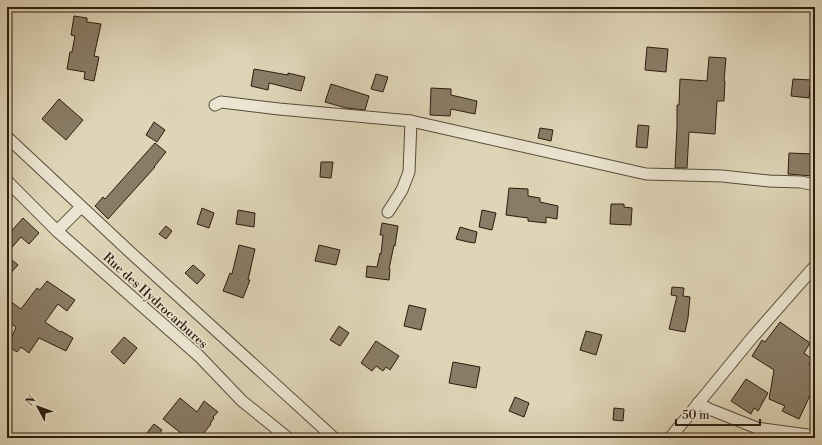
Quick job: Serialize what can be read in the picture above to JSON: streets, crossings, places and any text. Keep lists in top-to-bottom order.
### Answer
{
  "streets": {
    "street": ["Rue des Hydrocarbures"]
  },
  "scale_bar": "50 m",
  "north": "top left"
}
